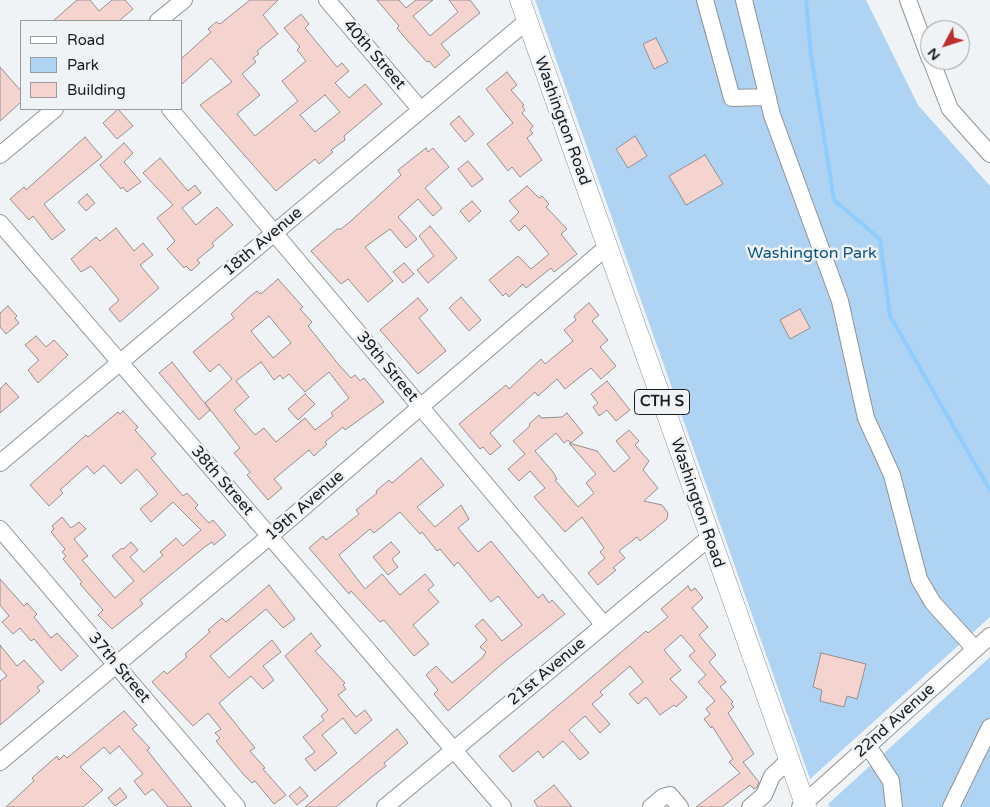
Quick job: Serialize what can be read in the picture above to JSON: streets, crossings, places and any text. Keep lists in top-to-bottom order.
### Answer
{
  "streets": {
    "main road": ["Washington Road", "CTH S"],
    "street": [
      "40th Street",
      "18th Avenue",
      "39th Street",
      "38th Street",
      "19th Avenue",
      "37th Street",
      "21st Avenue",
      "22nd Avenue"
    ]
  },
  "crossings": [
    ["40th Street", "18th Avenue"],
    ["Washington Road", "18th Avenue"],
    ["Washington Road", "19th Avenue"],
    ["Washington Road", "21st Avenue"],
    ["Washington Road", "22nd Avenue"],
    ["18th Avenue", "39th Street"],
    ["18th Avenue", "38th Street"],
    ["39th Street", "19th Avenue"],
    ["39th Street", "21st Avenue"],
    ["38th Street", "19th Avenue"],
    ["38th Street", "21st Avenue"],
    ["19th Avenue", "37th Street"]
  ],
  "parks": ["Washington Park"],
  "legend": ["Road", "Park", "Building"],
  "north": "bottom left"
}
